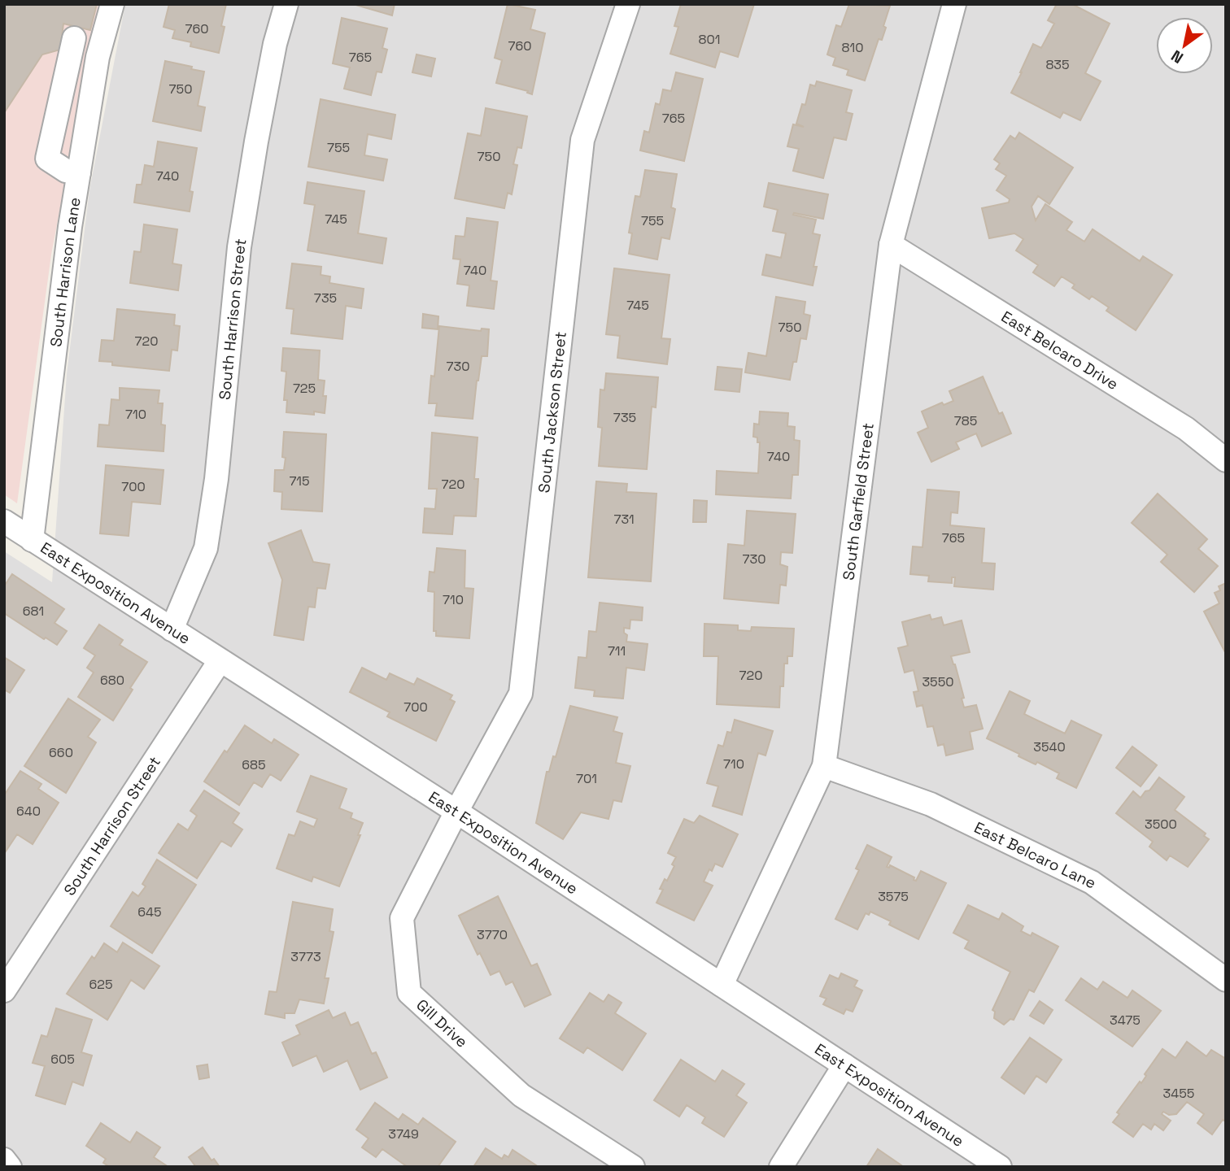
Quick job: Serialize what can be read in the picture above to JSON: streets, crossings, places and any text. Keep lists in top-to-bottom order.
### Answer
{
  "streets": {
    "street": [
      "South Harrison Lane",
      "South Harrison Street",
      "East Belcaro Drive",
      "South Jackson Street",
      "South Garfield Street",
      "East Exposition Avenue",
      "East Belcaro Lane",
      "Gill Drive"
    ]
  },
  "crossings": [
    ["South Harrison Lane", "East Exposition Avenue"],
    ["South Harrison Street", "East Exposition Avenue"],
    ["East Belcaro Drive", "South Garfield Street"],
    ["South Jackson Street", "East Exposition Avenue"],
    ["South Jackson Street", "Gill Drive"],
    ["South Garfield Street", "East Exposition Avenue"],
    ["South Garfield Street", "East Belcaro Lane"],
    ["East Exposition Avenue", "Gill Drive"]
  ],
  "house_numbers": [
    "760",
    "801",
    "760",
    "810",
    "765",
    "835",
    "750",
    "765",
    "755",
    "750",
    "740",
    "745",
    "755",
    "740",
    "735",
    "745",
    "750",
    "720",
    "730",
    "725",
    "710",
    "735",
    "785",
    "740",
    "715",
    "720",
    "700",
    "731",
    "765",
    "730",
    "710",
    "681",
    "711",
    "720",
    "680",
    "3550",
    "700",
    "3540",
    "660",
    "710",
    "685",
    "701",
    "640",
    "3500",
    "3575",
    "645",
    "3770",
    "3773",
    "625",
    "3475",
    "605",
    "3455",
    "3749"
  ],
  "north": "bottom left"
}
